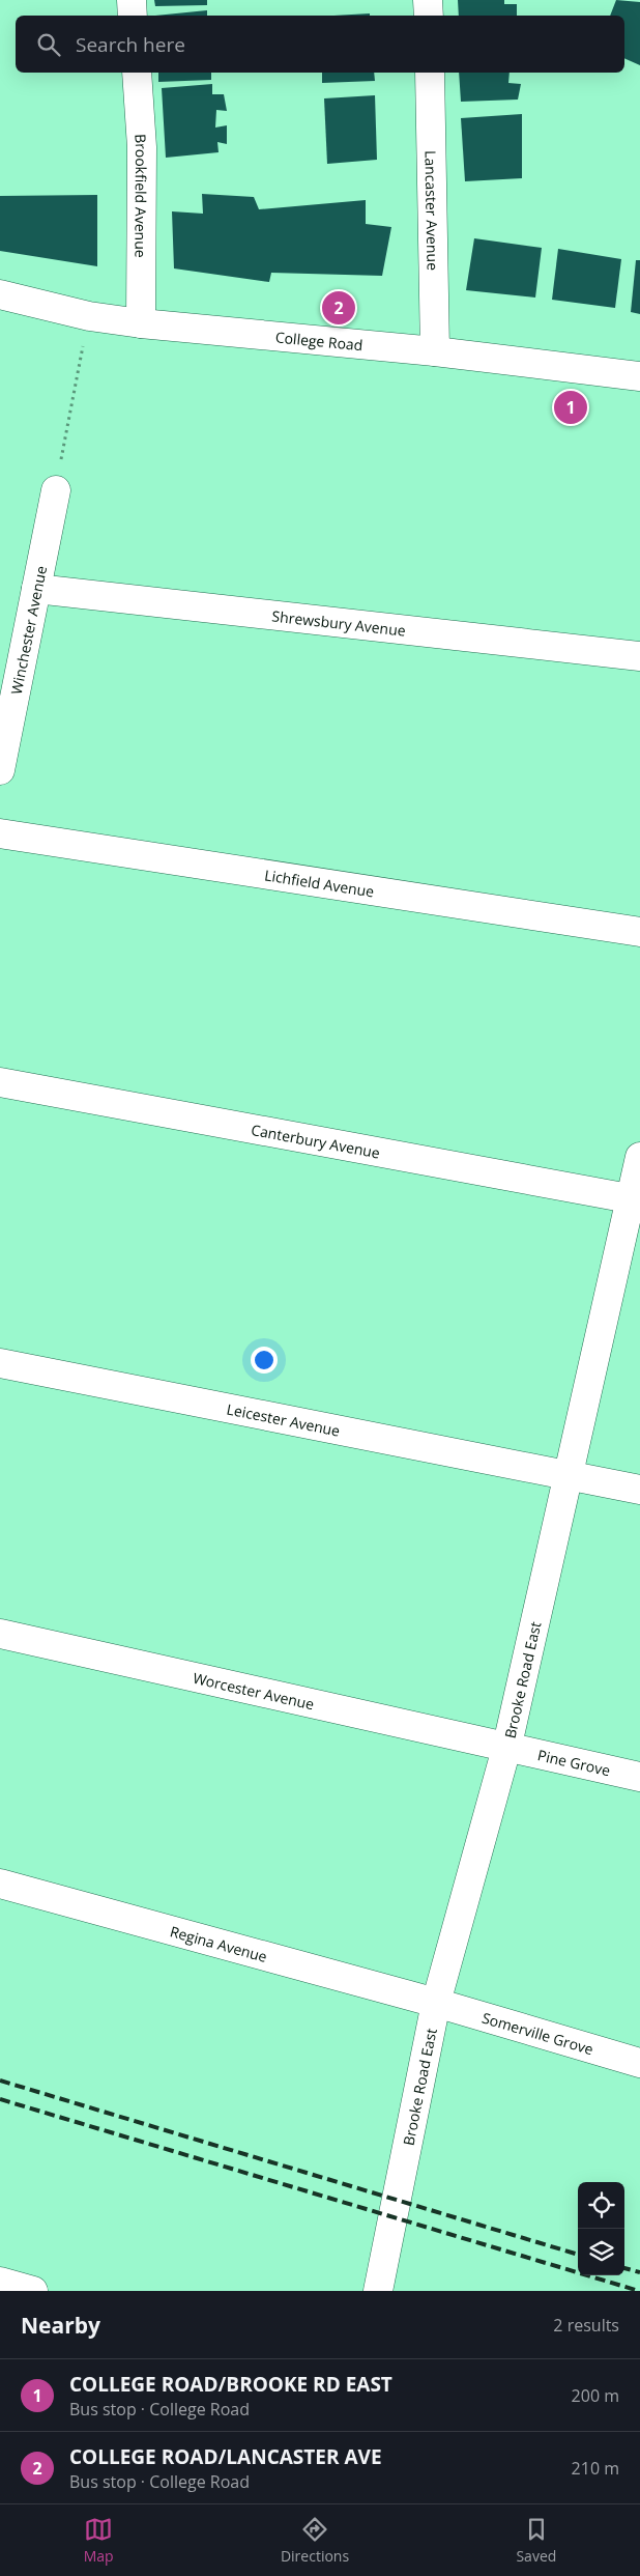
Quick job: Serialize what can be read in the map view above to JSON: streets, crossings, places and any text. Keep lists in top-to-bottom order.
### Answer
{
  "streets": {
    "street": [
      "Brookfield Avenue",
      "Lancaster Avenue",
      "College Road",
      "Shrewsbury Avenue",
      "Winchester Avenue",
      "Lichfield Avenue",
      "Canterbury Avenue",
      "Leicester Avenue",
      "Brooke Road East",
      "Worcester Avenue",
      "Pine Grove",
      "Regina Avenue",
      "Somerville Grove"
    ]
  },
  "crossings": [
    ["Brookfield Avenue", "College Road"],
    ["Lancaster Avenue", "College Road"],
    ["Shrewsbury Avenue", "Winchester Avenue"],
    ["Canterbury Avenue", "Brooke Road East"],
    ["Leicester Avenue", "Brooke Road East"],
    ["Brooke Road East", "Worcester Avenue"],
    ["Brooke Road East", "Pine Grove"],
    ["Brooke Road East", "Regina Avenue"],
    ["Brooke Road East", "Somerville Grove"],
    ["Worcester Avenue", "Pine Grove"],
    ["Regina Avenue", "Somerville Grove"]
  ],
  "page": {
    "search": "Search here",
    "pins": ["2", "1"],
    "heading": ["Nearby", "2 results"],
    "list": [
      {
        "mark": "1",
        "name": "COLLEGE ROAD/BROOKE RD EAST",
        "note": "Bus stop · College Road",
        "value": "200 m"
      },
      {
        "mark": "2",
        "name": "COLLEGE ROAD/LANCASTER AVE",
        "note": "Bus stop · College Road",
        "value": "210 m"
      }
    ],
    "nav": ["Map", "Directions", "Saved"]
  }
}
